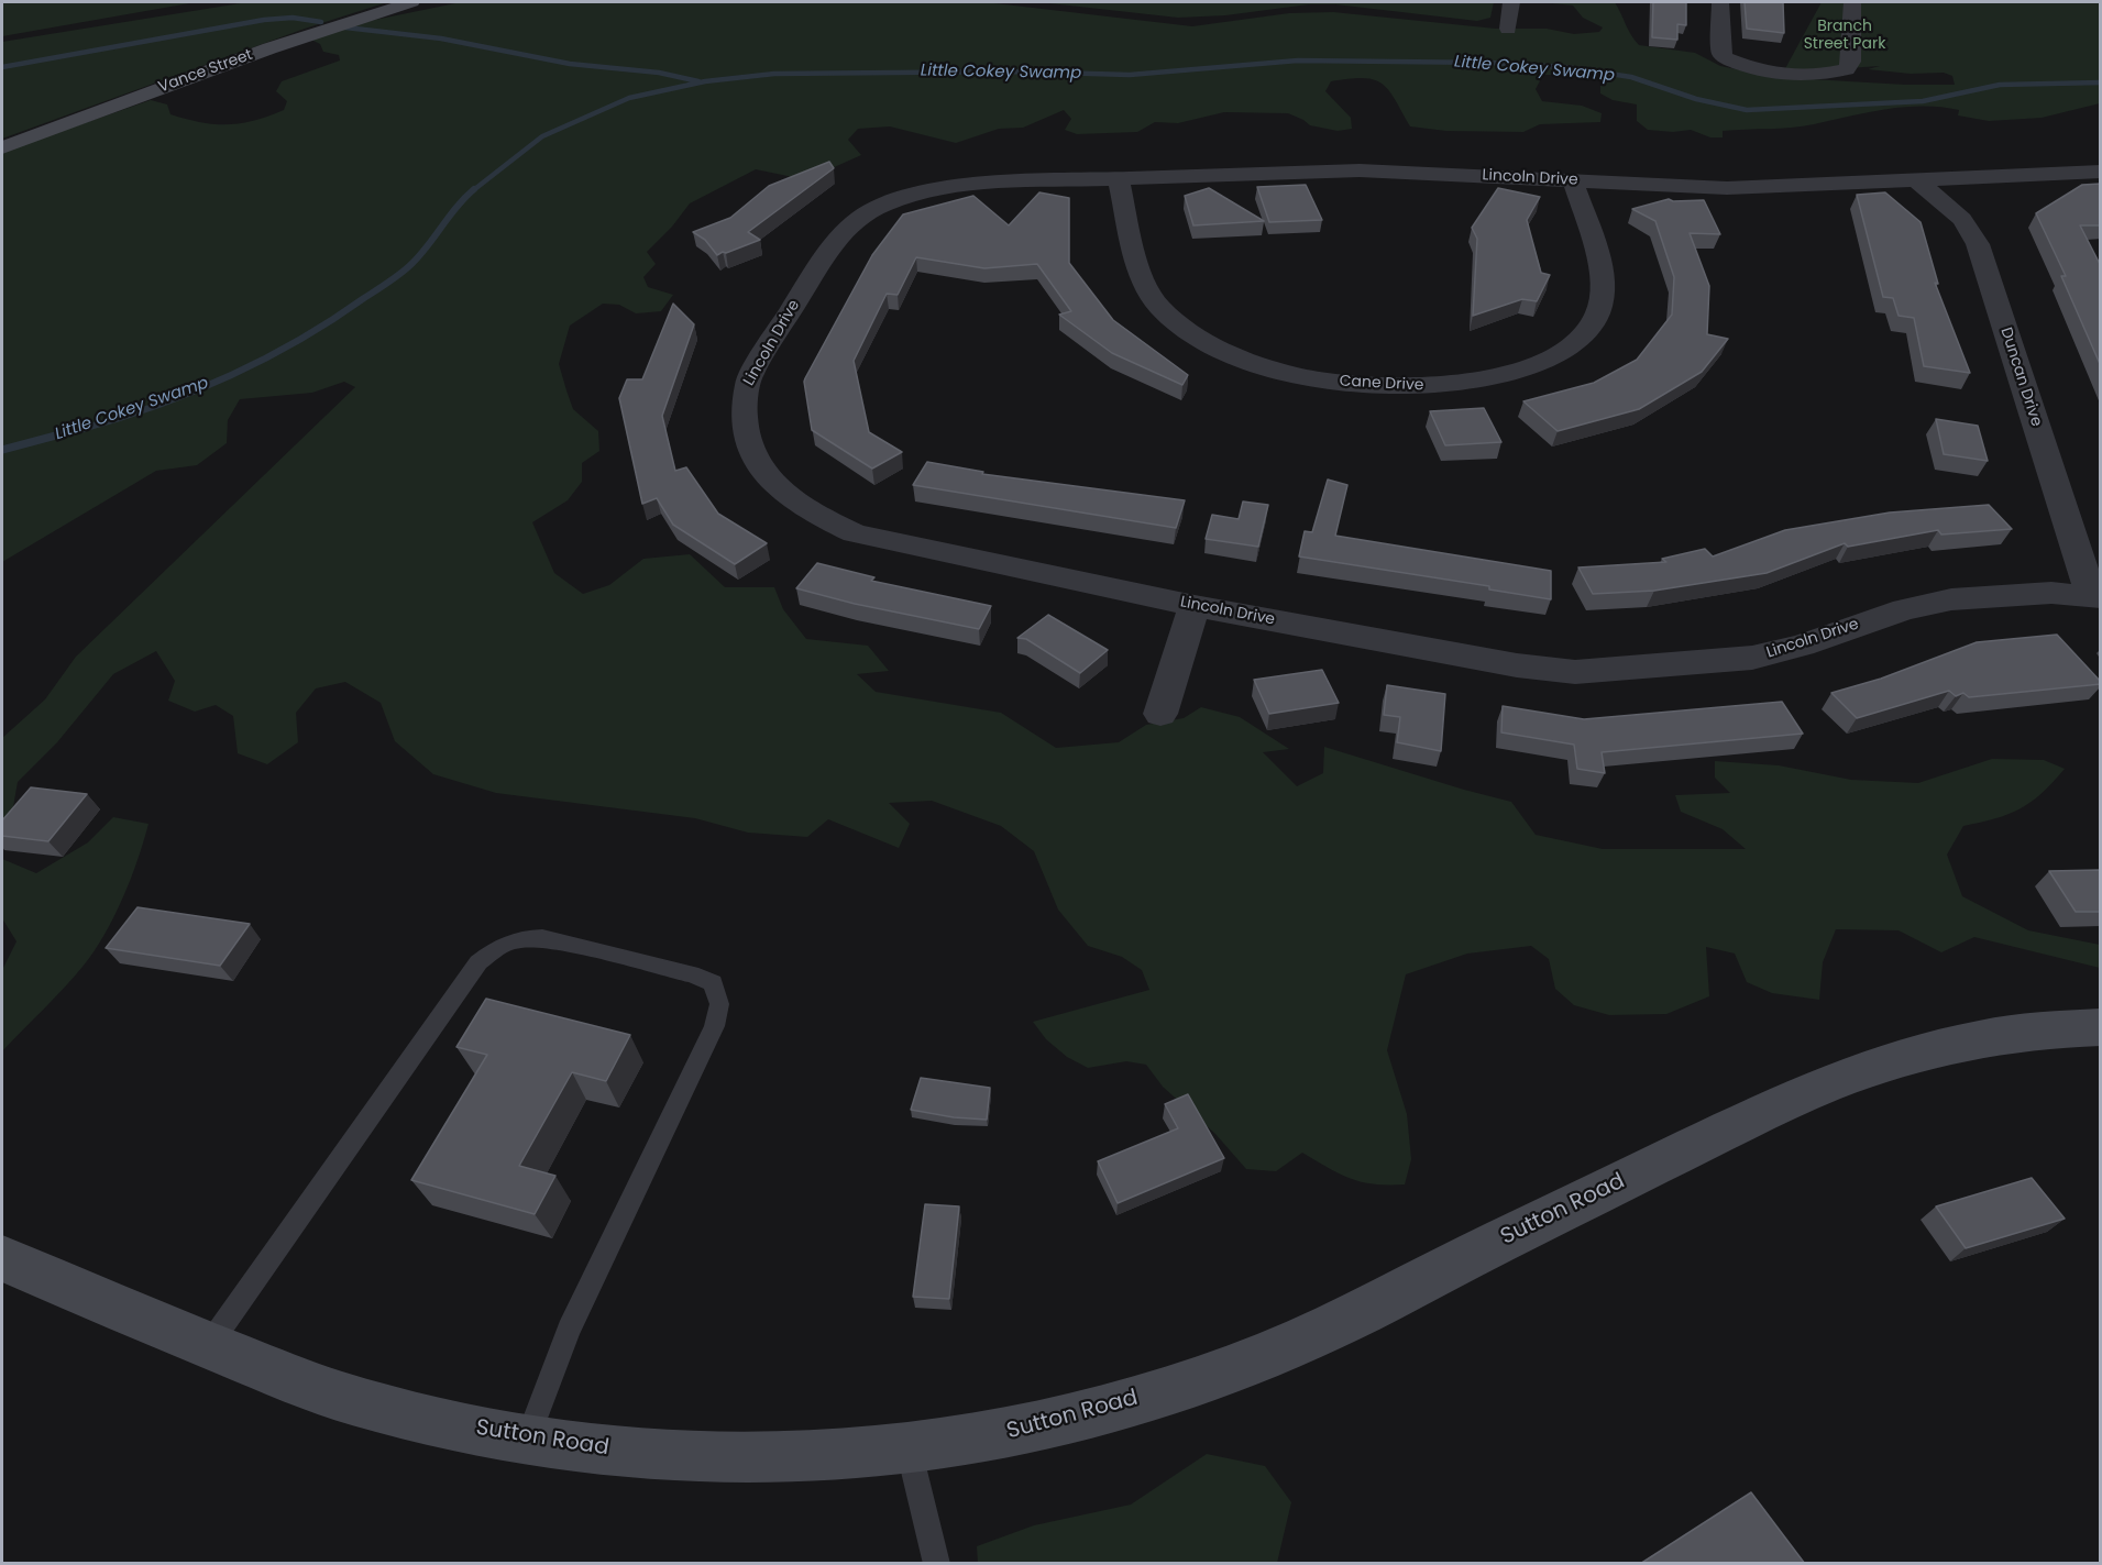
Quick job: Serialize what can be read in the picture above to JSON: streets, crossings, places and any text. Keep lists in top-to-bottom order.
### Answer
{
  "streets": {
    "street": [
      "Vance Street",
      "Lincoln Drive",
      "Duncan Drive",
      "Cane Drive",
      "Sutton Road"
    ]
  },
  "crossings": [
    ["Lincoln Drive", "Duncan Drive"],
    ["Lincoln Drive", "Cane Drive"]
  ],
  "water": ["Little Cokey Swamp"],
  "parks": ["Branch Street Park"]
}
